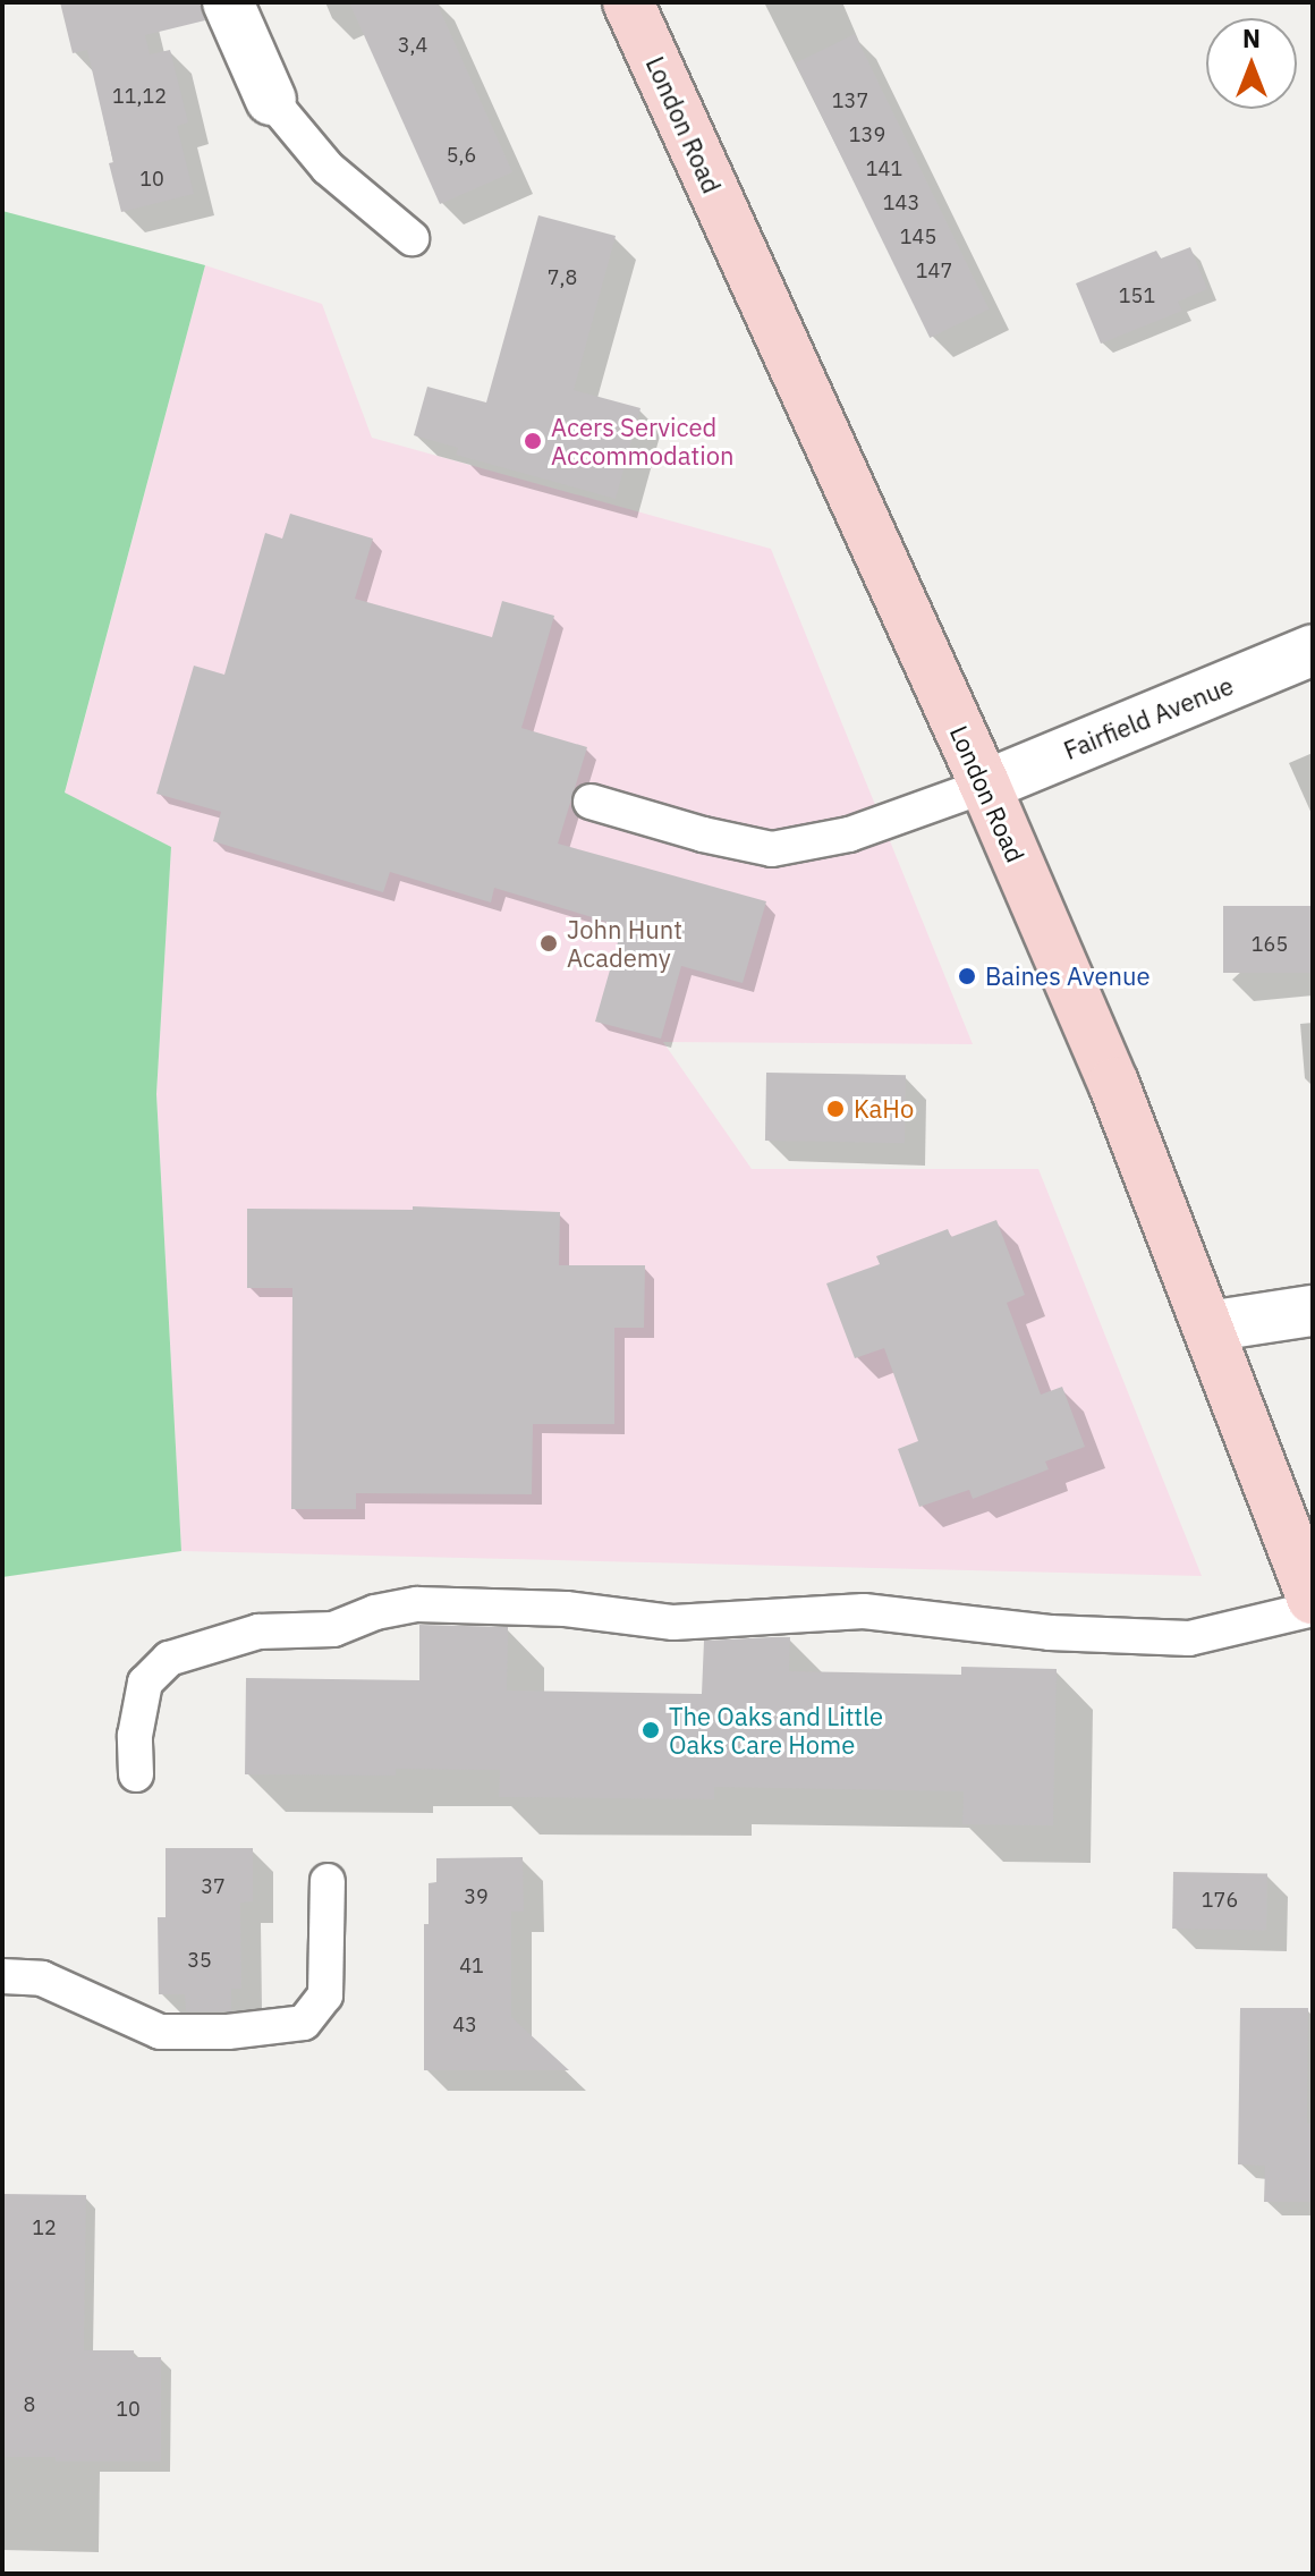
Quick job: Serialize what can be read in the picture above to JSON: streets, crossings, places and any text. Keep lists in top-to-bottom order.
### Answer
{
  "streets": {
    "main road": ["London Road"],
    "street": ["Fairfield Avenue"]
  },
  "crossings": [
    ["London Road", "Fairfield Avenue"]
  ],
  "places": [
    "Acers Serviced Accommodation",
    "John Hunt Academy",
    "Baines Avenue",
    "KaHo",
    "The Oaks and Little Oaks Care Home"
  ],
  "house_numbers": [
    "3,4",
    "11,12",
    "137",
    "139",
    "5,6",
    "141",
    "10",
    "143",
    "145",
    "147",
    "7,8",
    "151",
    "165",
    "37",
    "39",
    "176",
    "35",
    "41",
    "43",
    "12",
    "8",
    "10"
  ],
  "north": "top"
}
